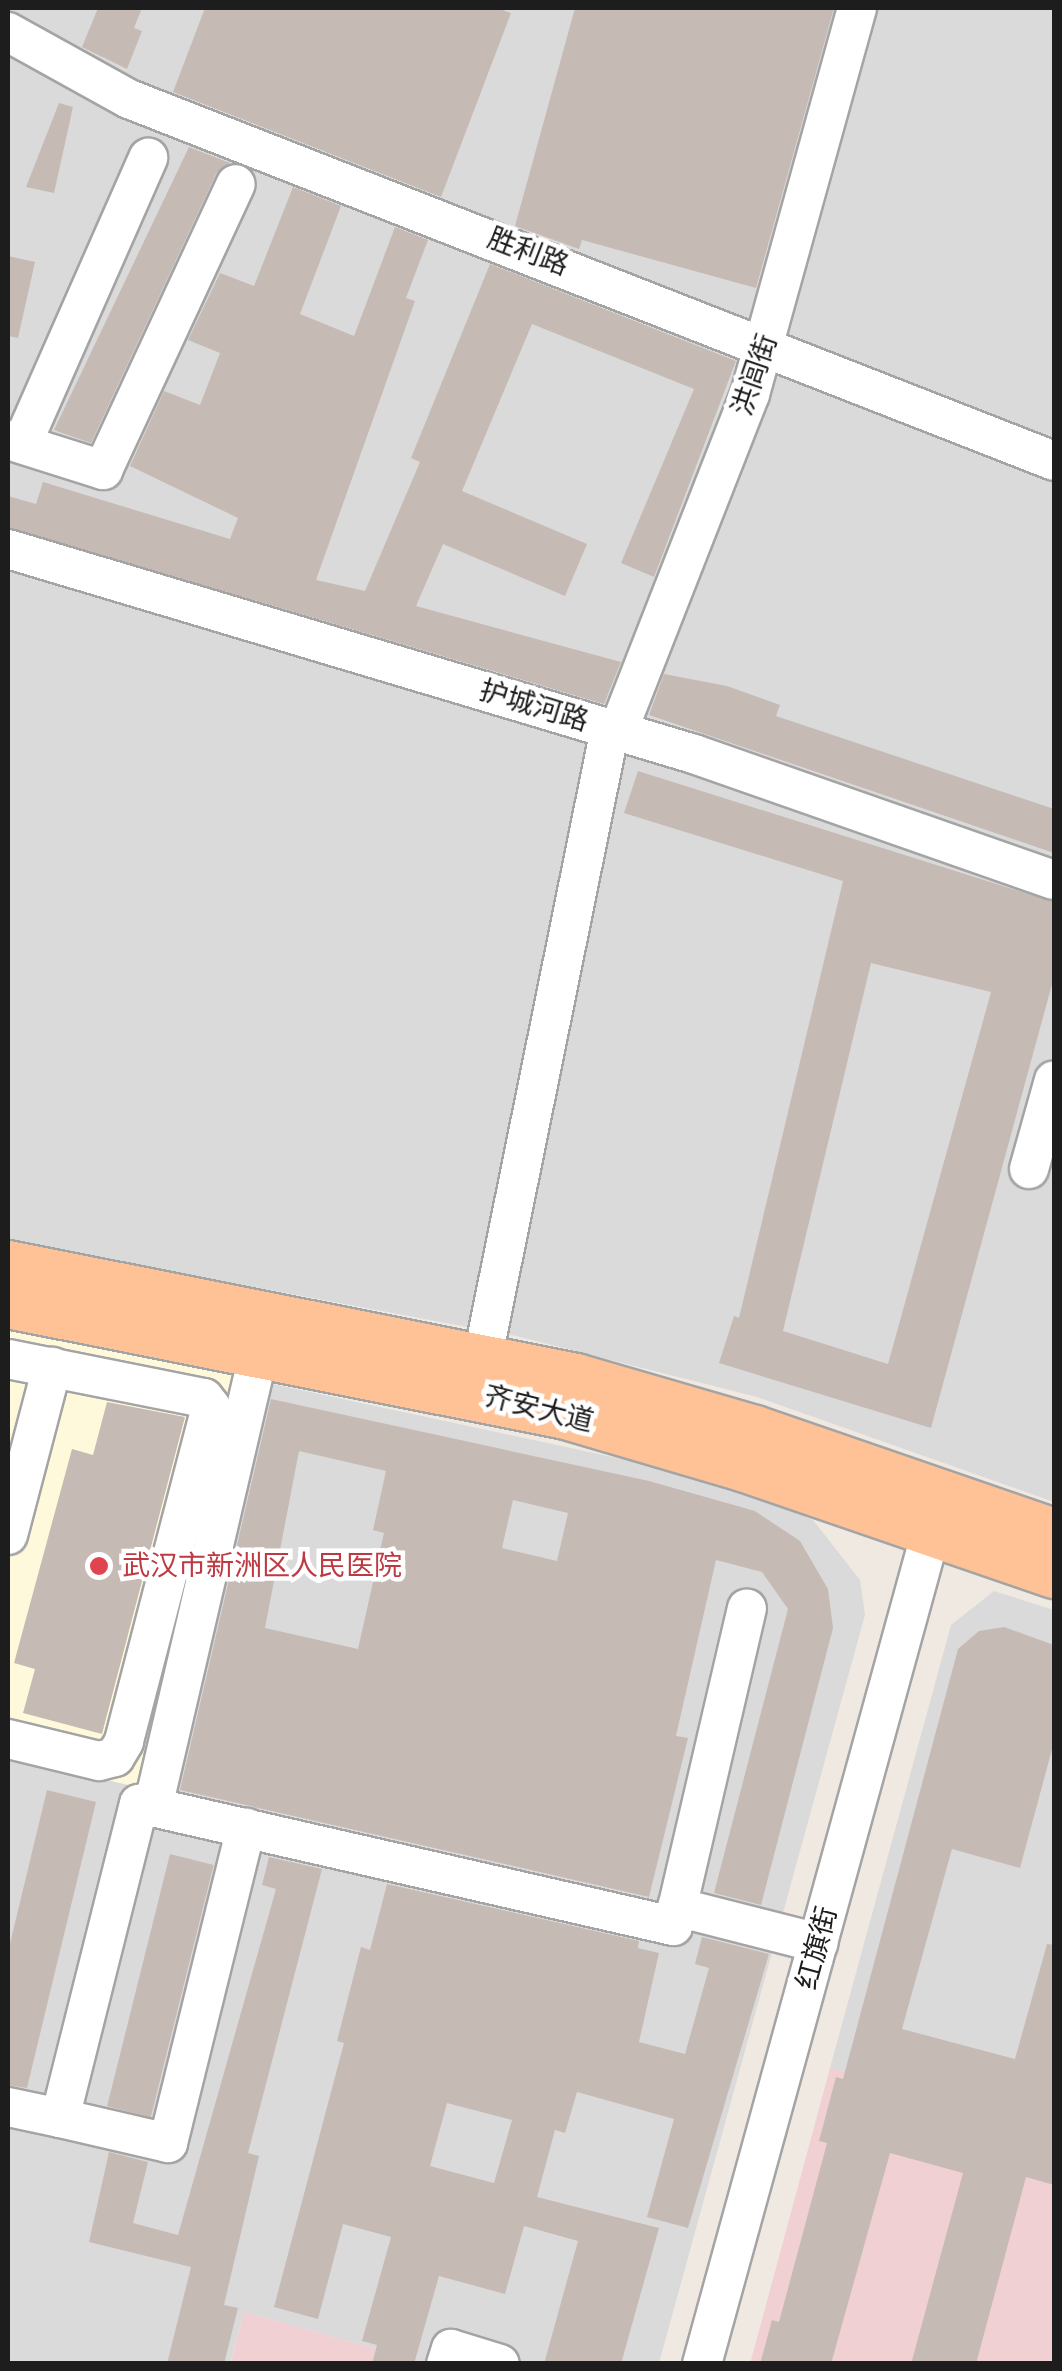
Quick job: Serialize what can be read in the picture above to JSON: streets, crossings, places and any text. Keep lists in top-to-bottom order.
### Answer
{
  "streets": {
    "main road": ["齐安大道"],
    "street": [
      "胜利路",
      "洪闾街",
      "护城河路",
      "红旗街"
    ]
  },
  "crossings": [
    ["胜利路", "洪闾街"],
    ["洪闾街", "护城河路"],
    ["洪闾街", "齐安大道"],
    ["齐安大道", "红旗街"]
  ],
  "places": ["武汉市新洲区人民医院"]
}
